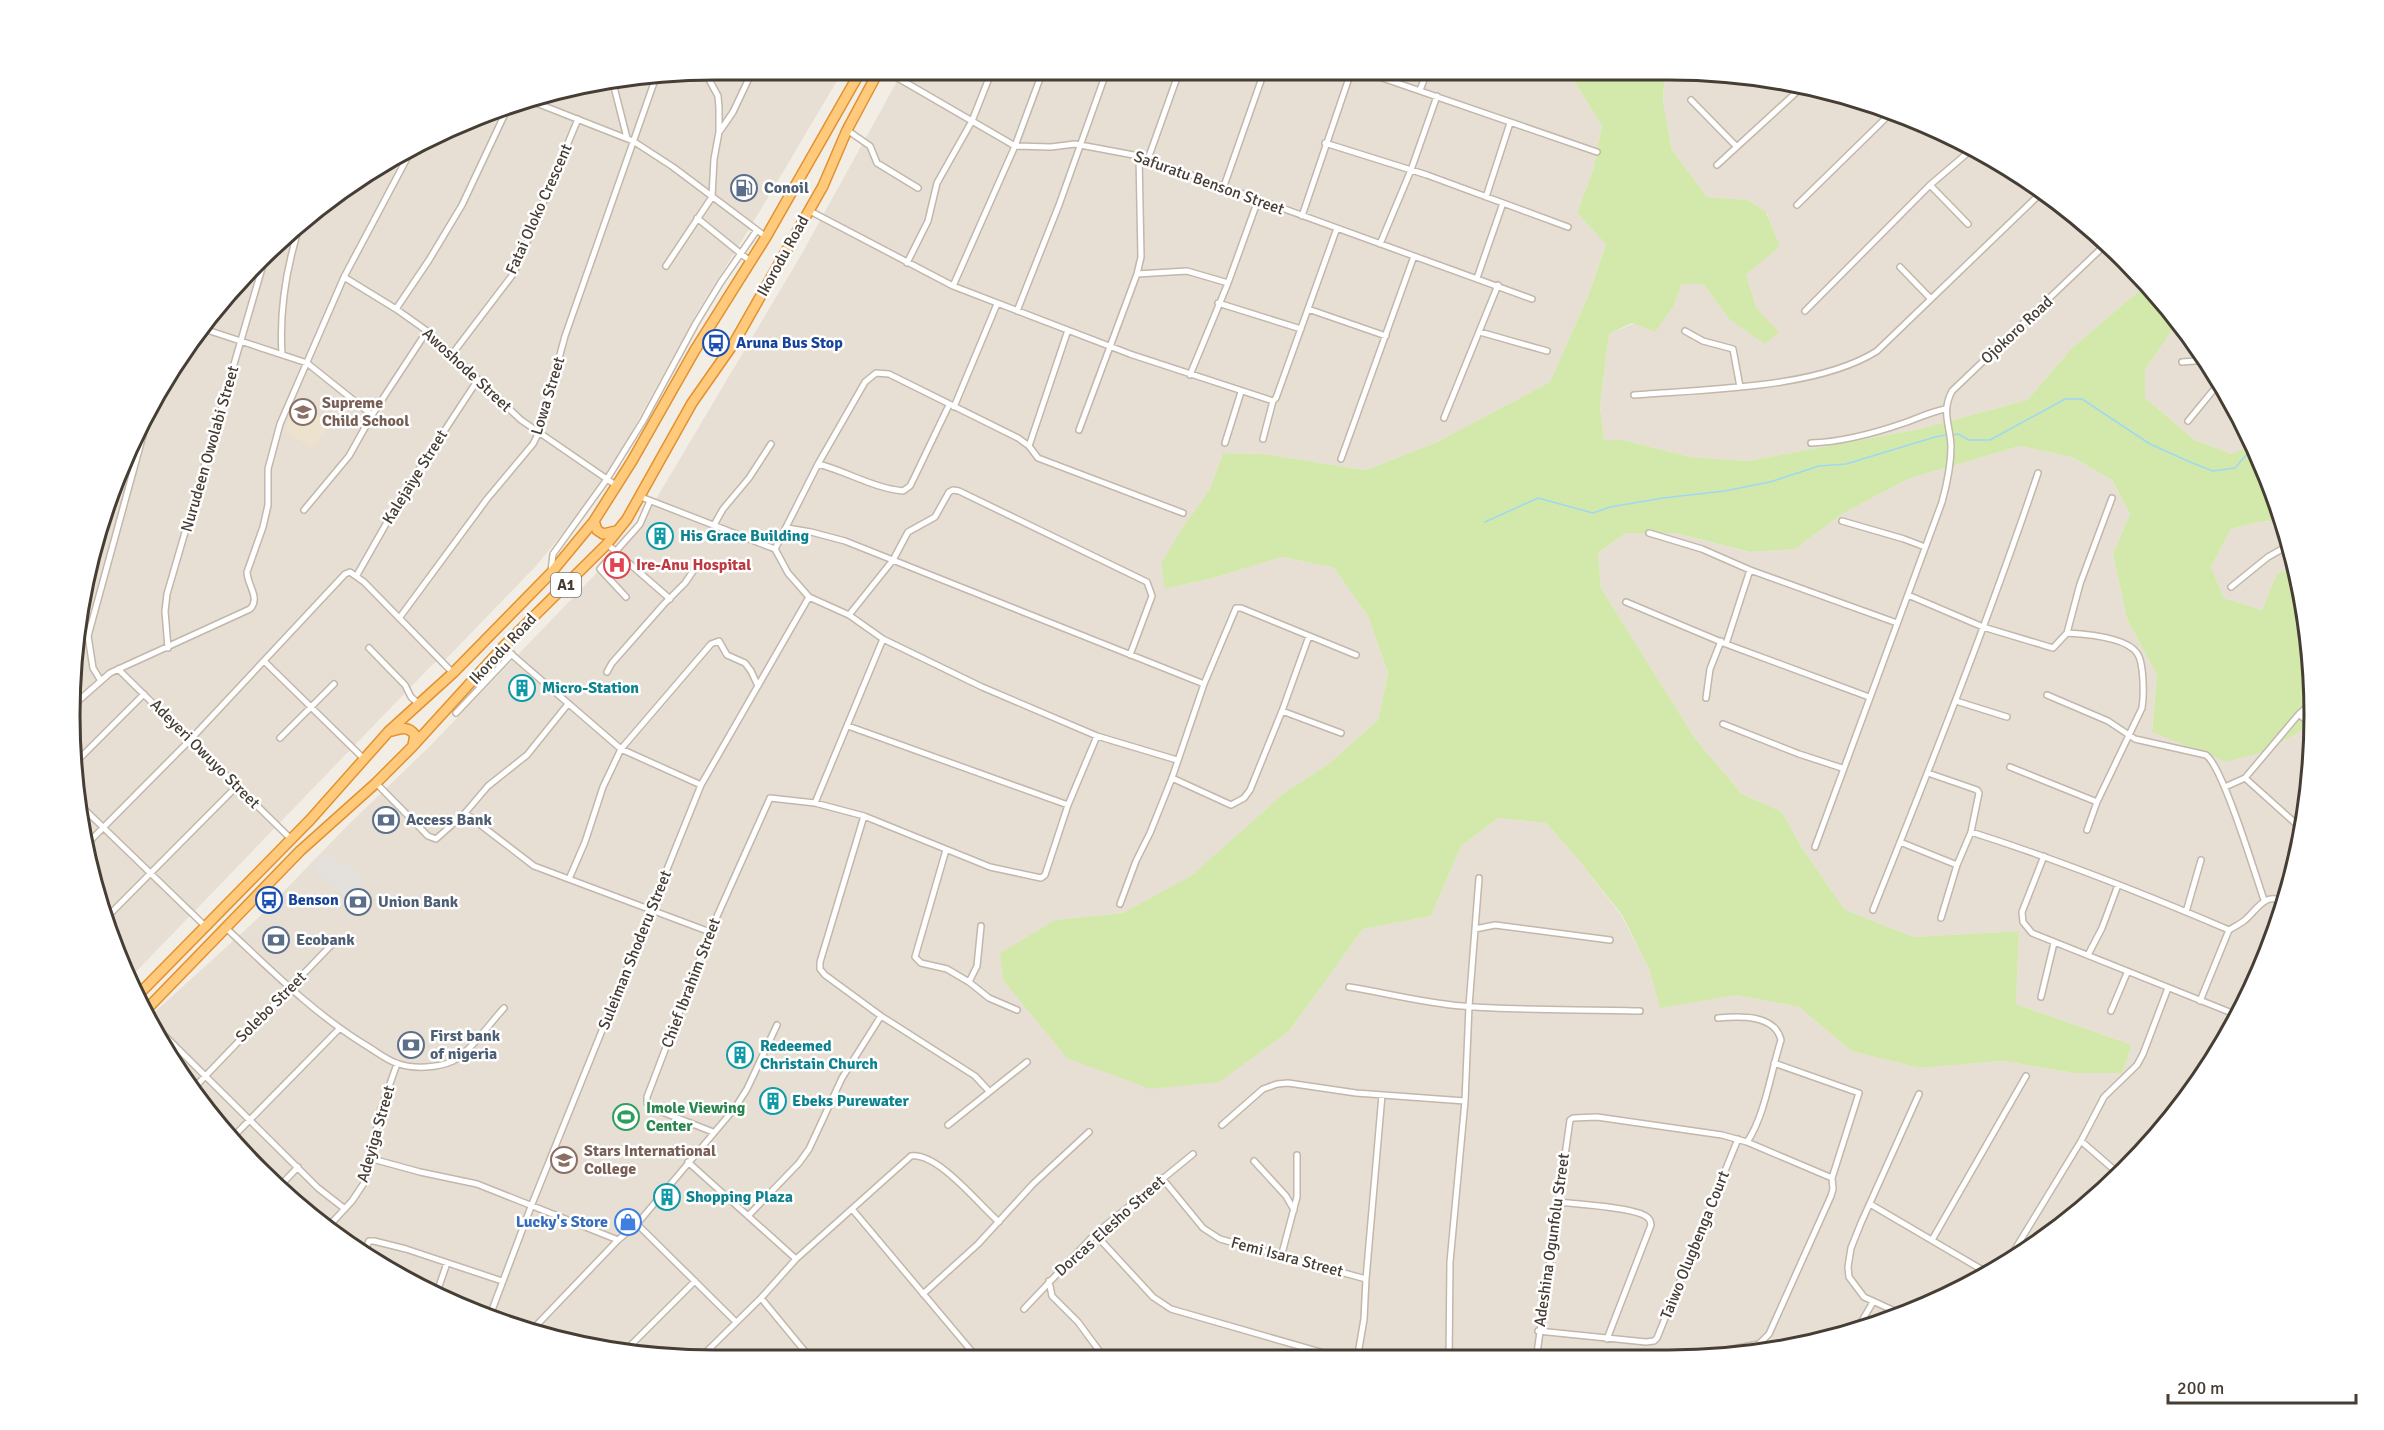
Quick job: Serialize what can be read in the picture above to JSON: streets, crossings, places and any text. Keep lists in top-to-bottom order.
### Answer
{
  "streets": {
    "highway": ["Ikorodu Road", "A1"],
    "street": [
      "Safuratu Benson Street",
      "Fatai Oloko Crescent",
      "Ojokoro Road",
      "Awoshode Street",
      "Lowa Street",
      "Nurudeen Owolabi Street",
      "Kalejaiye Street",
      "Adeyeri Owuyo Street",
      "Suleiman Shoderu Street",
      "Chief Ibrahim Street",
      "Solebo Street",
      "Adeyiga Street",
      "Dorcas Elesho Street",
      "Adeshina Ogunfolu Street",
      "Taiwo Olugbenga Court",
      "Femi Isara Street"
    ]
  },
  "crossings": [
    ["Fatai Oloko Crescent", "Awoshode Street"],
    ["Ikorodu Road", "Awoshode Street"],
    ["Ikorodu Road", "Adeyeri Owuyo Street"],
    ["Awoshode Street", "Lowa Street"],
    ["Awoshode Street", "Kalejaiye Street"],
    ["Dorcas Elesho Street", "Femi Isara Street"],
    ["Adeshina Ogunfolu Street", "Taiwo Olugbenga Court"]
  ],
  "places": {
    "fuel station": ["Conoil"],
    "bus stop": ["Aruna Bus Stop", "Benson"],
    "school or university": ["Supreme Child School", "Stars International College"],
    "building": [
      "His Grace Building",
      "Micro-Station",
      "Redeemed Christain Church",
      "Ebeks Purewater",
      "Shopping Plaza"
    ],
    "hospital": ["Ire-Anu Hospital"],
    "bank": [
      "Access Bank",
      "Union Bank",
      "Ecobank",
      "First bank of nigeria"
    ],
    "sports": ["Imole Viewing Center"],
    "shop": ["Lucky's Store"]
  },
  "scale_bar": "200 m"
}
